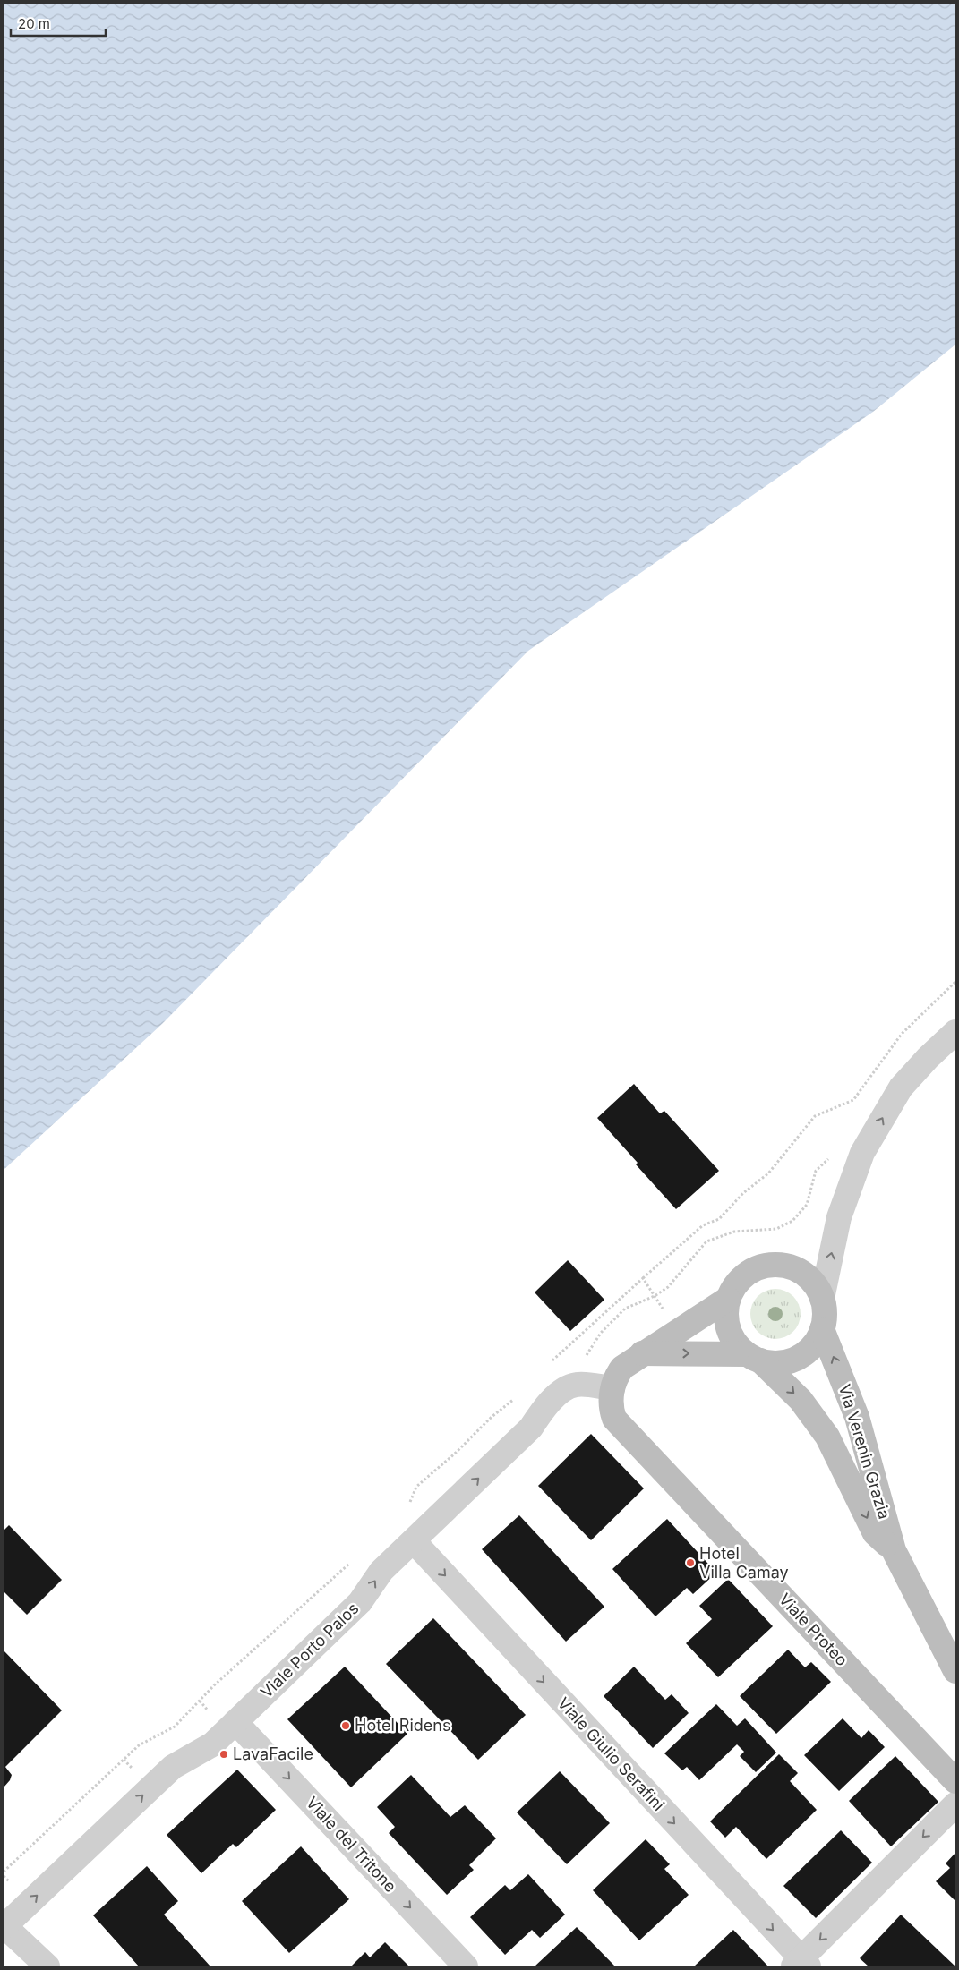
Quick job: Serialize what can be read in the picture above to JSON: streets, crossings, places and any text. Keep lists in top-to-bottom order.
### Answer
{
  "streets": {
    "street": [
      "Via Verenin Grazia",
      "Viale Proteo",
      "Viale Porto Palos",
      "Viale Giulio Serafini",
      "Viale del Tritone"
    ]
  },
  "crossings": [
    ["Via Verenin Grazia", "Viale Proteo"],
    ["Viale Proteo", "Viale Porto Palos"],
    ["Viale Porto Palos", "Viale Giulio Serafini"],
    ["Viale Porto Palos", "Viale del Tritone"]
  ],
  "one_way": ["Viale Porto Palos", "Viale Giulio Serafini", "Viale del Tritone"],
  "places": ["Hotel Villa Camay", "Hotel Ridens", "LavaFacile"],
  "scale_bar": "20 m"
}
